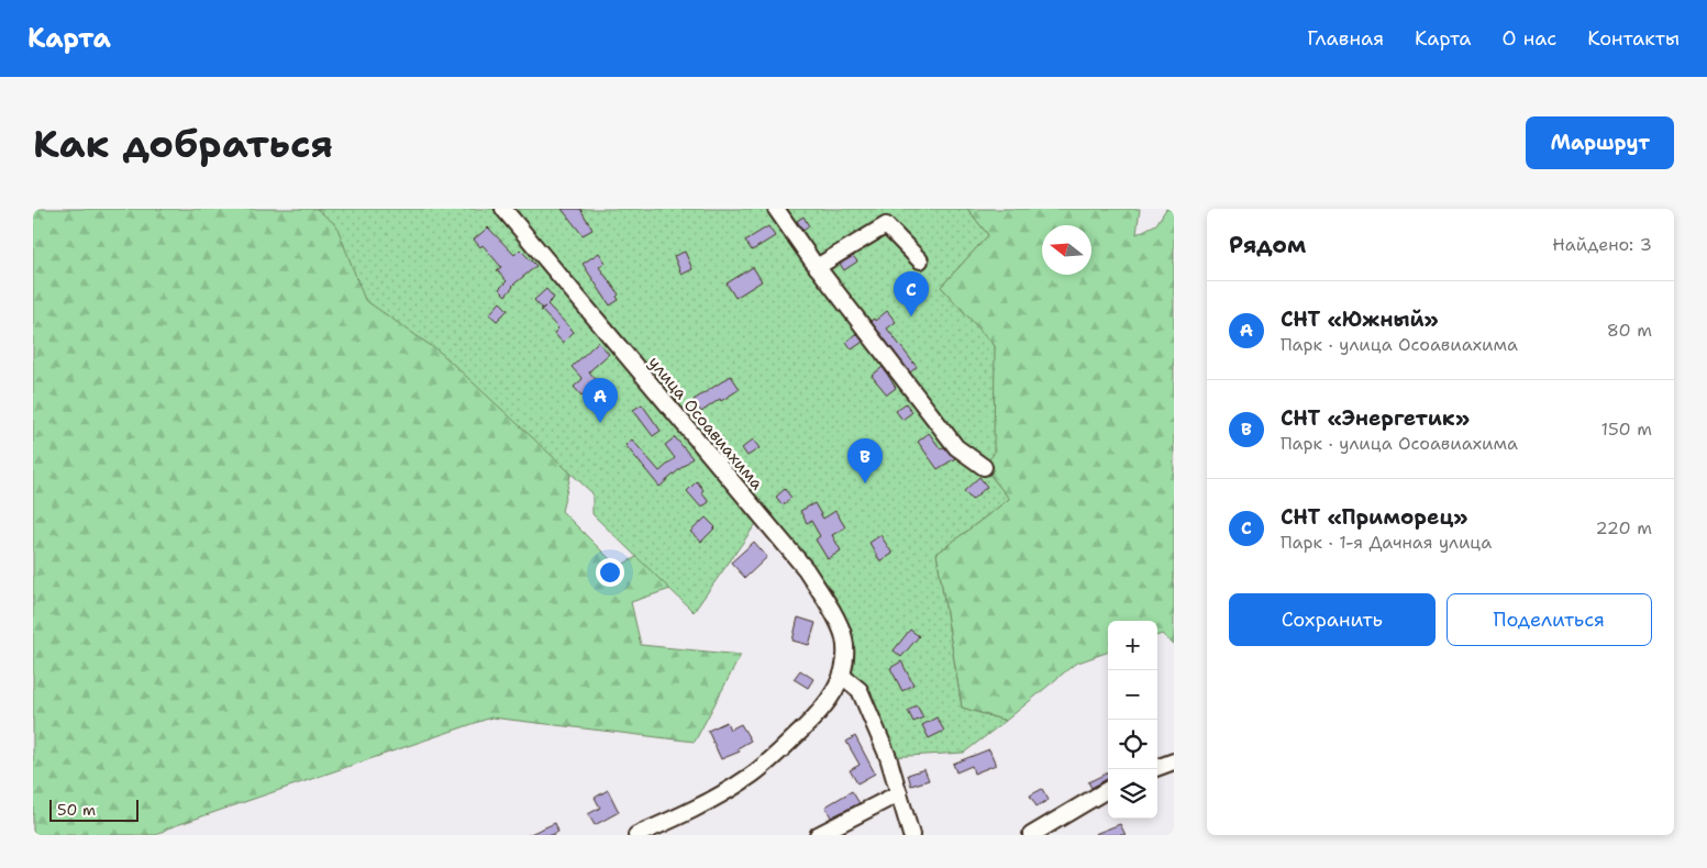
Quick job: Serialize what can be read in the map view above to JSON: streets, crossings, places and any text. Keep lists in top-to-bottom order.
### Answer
{
  "streets": {
    "street": ["улица Осоавиахима"]
  },
  "scale_bar": "50 m",
  "north": "left",
  "page": {
    "header": "Карта",
    "nav": [
      "Главная",
      "Карта",
      "О нас",
      "Контакты"
    ],
    "buttons": [
      "Маршрут",
      ["Сохранить", "Поделиться"]
    ],
    "title": "Как добраться",
    "heading": ["Рядом", "Найдено: 3"],
    "pins": ["C", "A", "B"],
    "list": [
      {
        "mark": "A",
        "name": "СНТ «Южный»",
        "note": "Парк · улица Осоавиахима",
        "value": "80 m"
      },
      {
        "mark": "B",
        "name": "СНТ «Энергетик»",
        "note": "Парк · улица Осоавиахима",
        "value": "150 m"
      },
      {
        "mark": "C",
        "name": "СНТ «Приморец»",
        "note": "Парк · 1-я Дачная улица",
        "value": "220 m"
      }
    ],
    "map_buttons": ["+", "−"],
    "scale": "50 m"
  }
}
